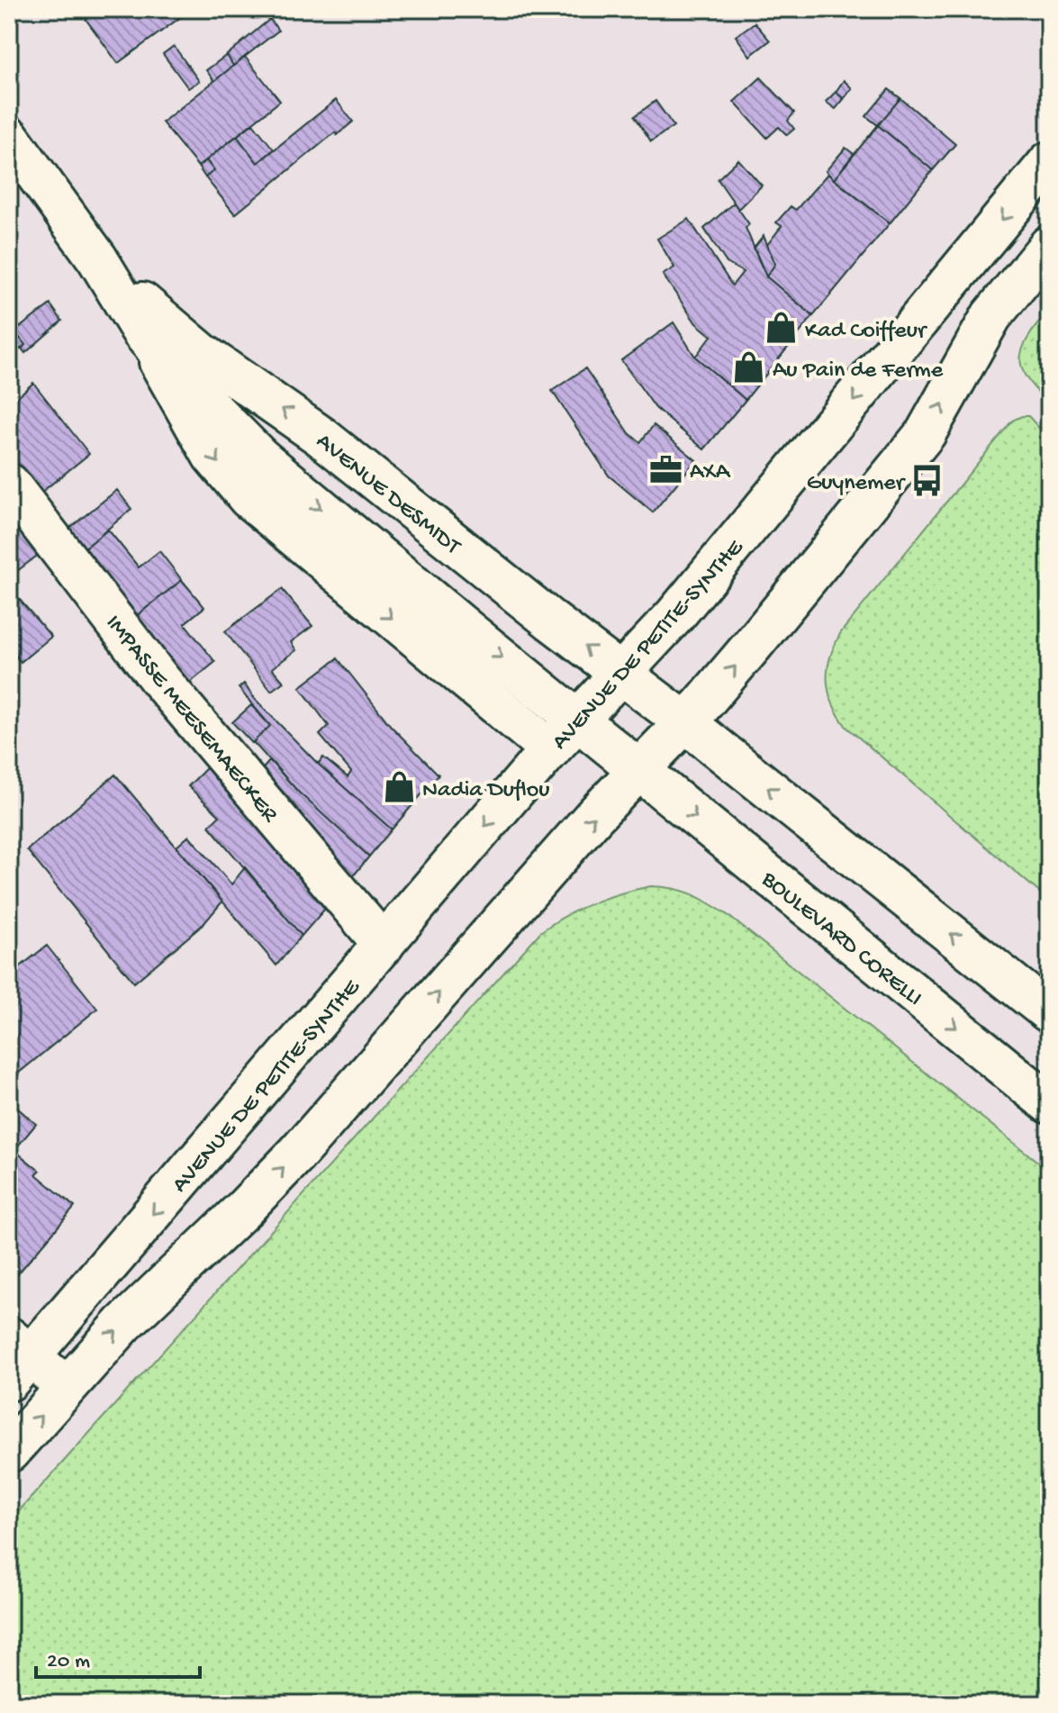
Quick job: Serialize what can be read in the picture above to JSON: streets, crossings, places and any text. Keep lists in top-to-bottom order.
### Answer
{
  "streets": {
    "main road": [
      "AVENUE DESMIDT",
      "AVENUE DE PETITE-SYNTHE",
      "IMPASSE MEESEMAECKER",
      "BOULEVARD CORELLI"
    ]
  },
  "crossings": [
    ["AVENUE DESMIDT", "AVENUE DE PETITE-SYNTHE"],
    ["AVENUE DESMIDT", "BOULEVARD CORELLI"],
    ["AVENUE DE PETITE-SYNTHE", "IMPASSE MEESEMAECKER"]
  ],
  "places": {
    "shop": ["Kad Coiffeur", "Au Pain de Ferme", "Nadia Duflou"],
    "office": ["AXA"],
    "bus stop": ["Guynemer"]
  },
  "scale_bar": "20 m"
}
